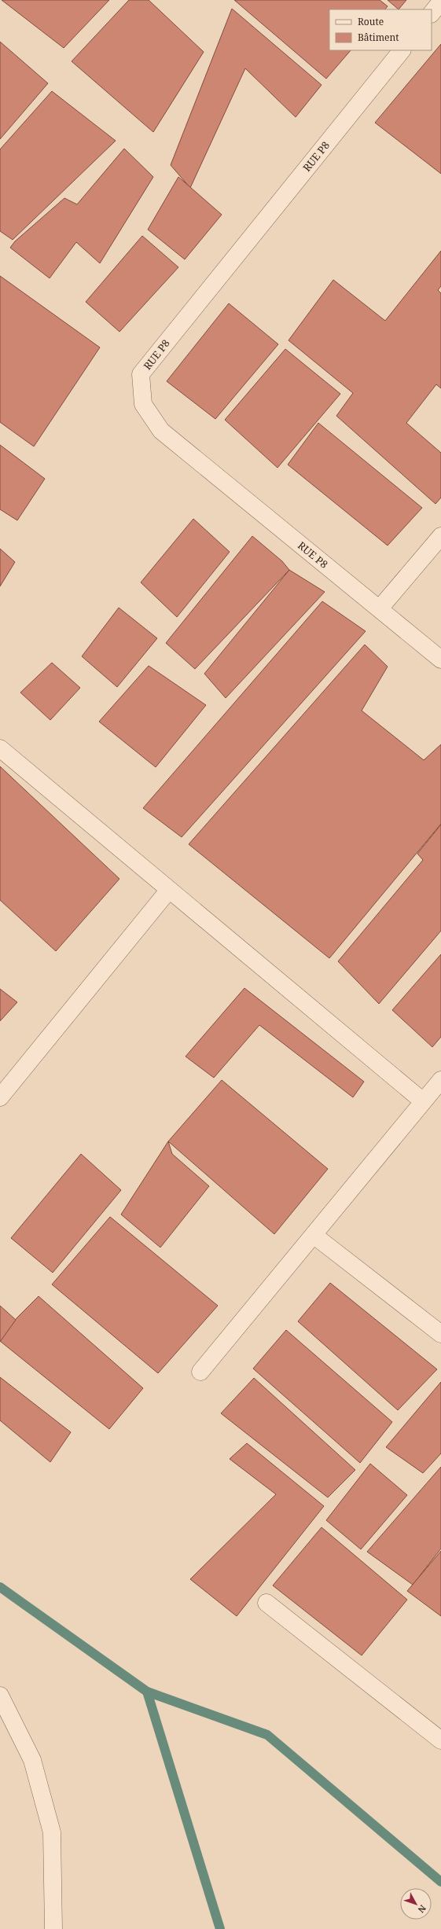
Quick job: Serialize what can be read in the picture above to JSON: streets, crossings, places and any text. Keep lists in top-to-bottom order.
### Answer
{
  "streets": {
    "street": ["RUE P8"]
  },
  "legend": ["Route", "Bâtiment"],
  "north": "bottom right"
}
